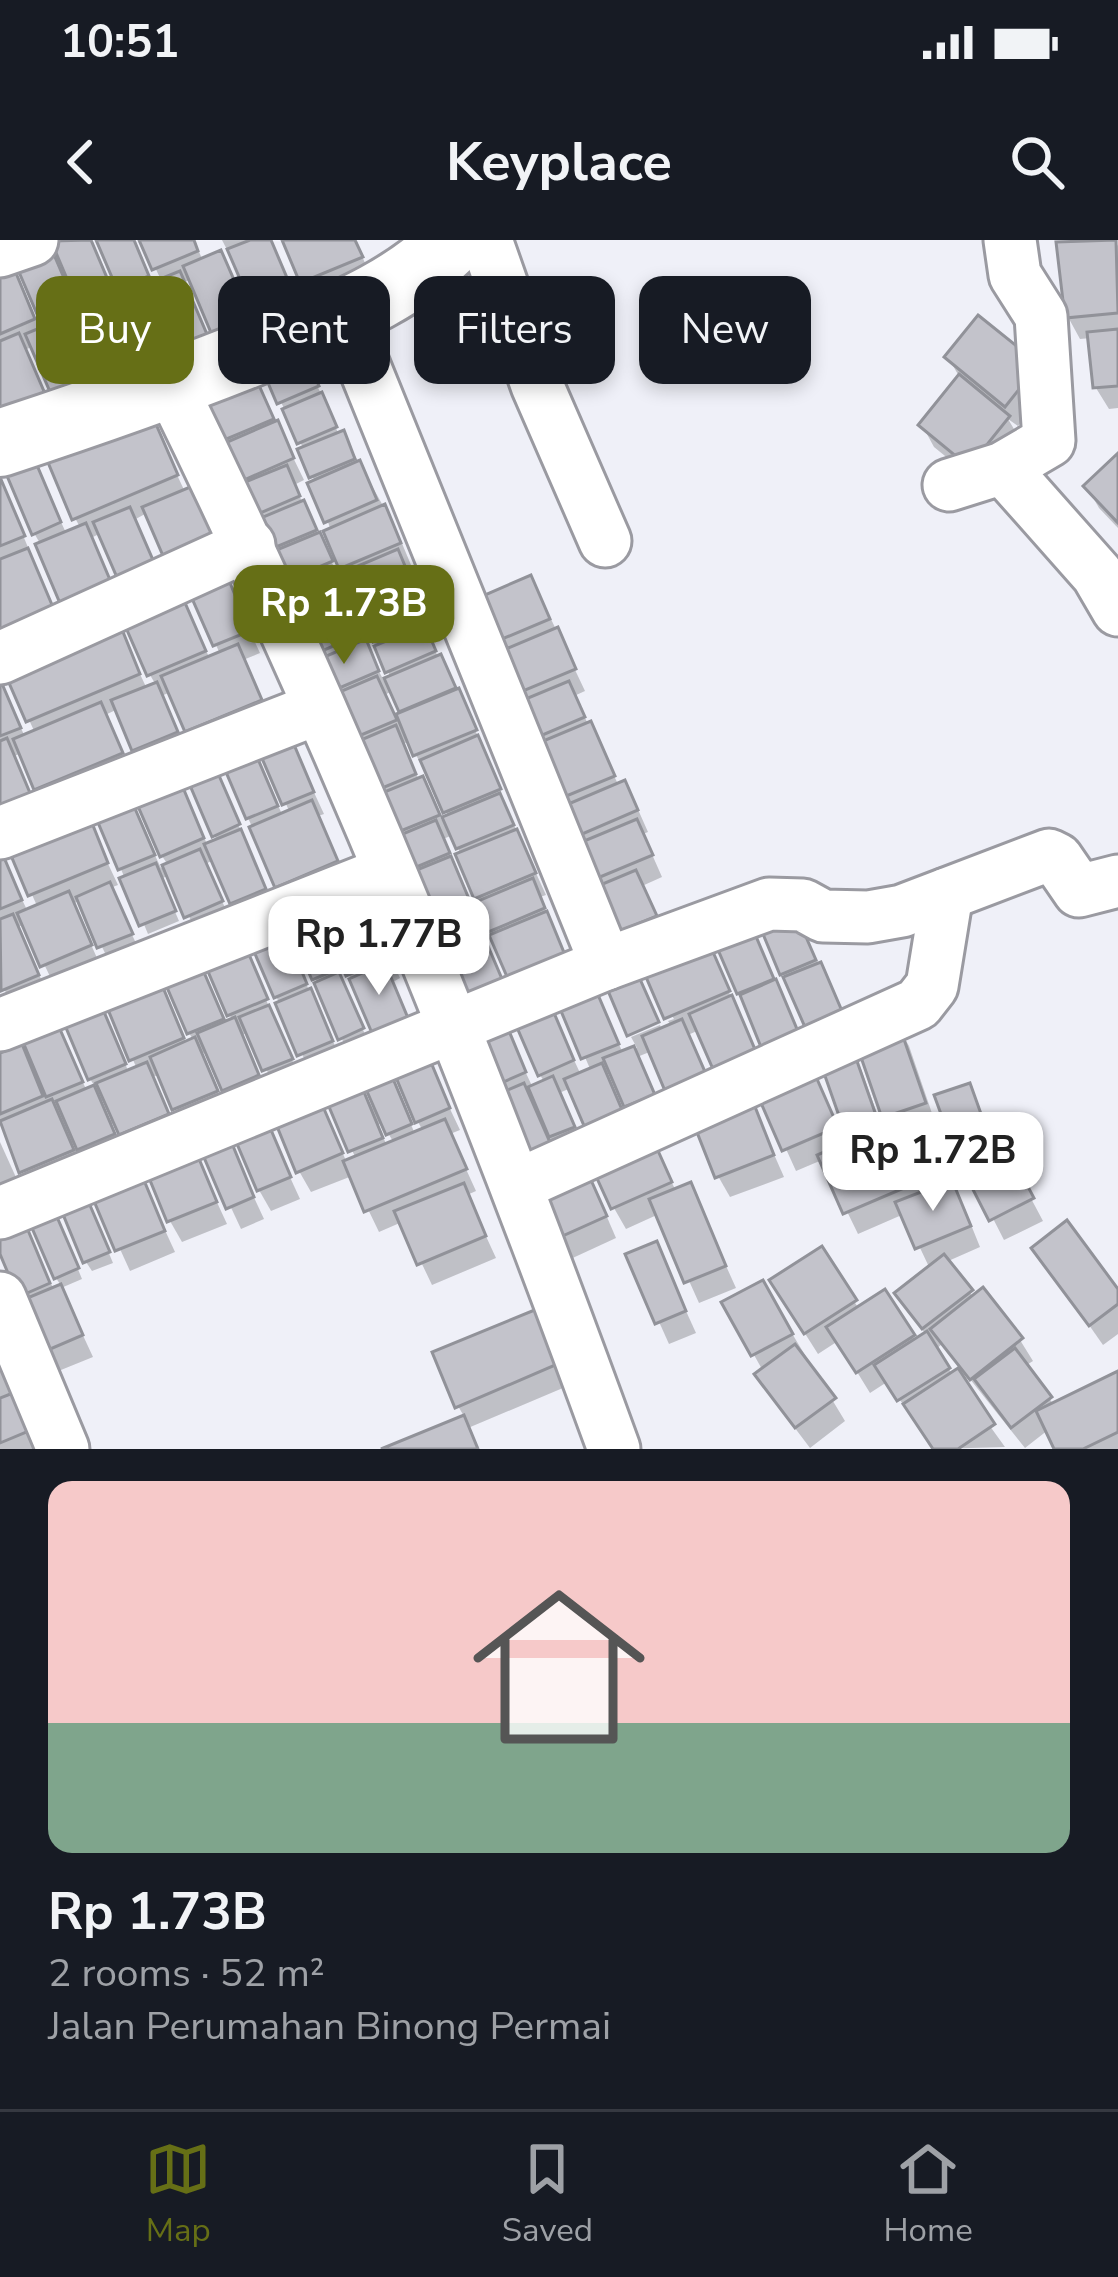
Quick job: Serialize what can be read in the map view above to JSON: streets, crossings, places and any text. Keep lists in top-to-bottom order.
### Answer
{
  "page": {
    "status": "10:51",
    "header": "Keyplace",
    "chip": [
      "Buy",
      "Rent",
      "Filters",
      "New"
    ],
    "price": ["Rp 1.73B", "Rp 1.77B", "Rp 1.72B"],
    "list": [
      {
        "name": "Rp 1.73B",
        "note": "2 rooms · 52 m² · Jalan Perumahan Binong Permai"
      }
    ],
    "tabs": ["Map", "Saved", "Home"]
  }
}
